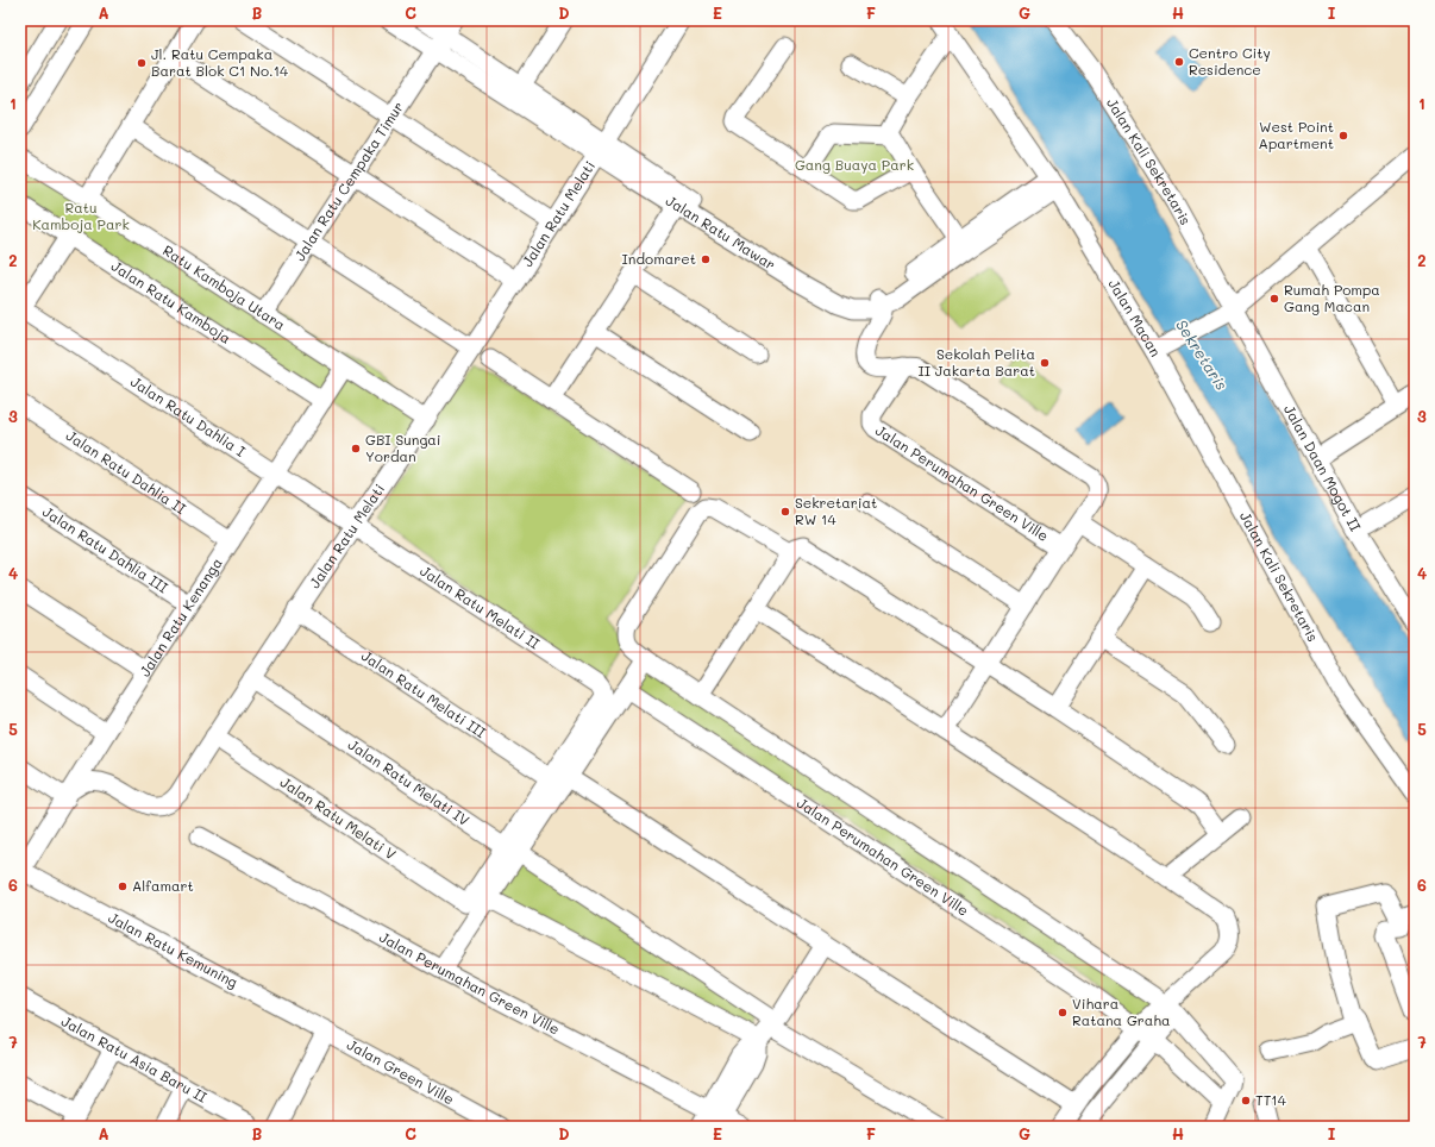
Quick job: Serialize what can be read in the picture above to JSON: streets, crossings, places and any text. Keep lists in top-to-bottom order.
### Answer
{
  "streets": {
    "street": [
      "Jalan Kali Sekretaris",
      "Jalan Ratu Cempaka Timur",
      "Jalan Ratu Melati",
      "Jalan Ratu Mawar",
      "Ratu Kamboja Utara",
      "Jalan Ratu Kamboja",
      "Jalan Macan",
      "Jalan Ratu Dahlia I",
      "Jalan Daan Mogot II",
      "Jalan Ratu Dahlia II",
      "Jalan Perumahan Green Ville",
      "Jalan Ratu Dahlia III",
      "Jalan Ratu Melati II",
      "Jalan Ratu Kenanga",
      "Jalan Ratu Melati III",
      "Jalan Ratu Melati IV",
      "Jalan Ratu Melati V",
      "Jalan Ratu Kemuning",
      "Jalan Ratu Asia Baru II",
      "Jalan Green Ville"
    ]
  },
  "crossings": [
    ["Jalan Kali Sekretaris", "Jalan Macan"],
    ["Jalan Kali Sekretaris", "Jalan Daan Mogot II"],
    ["Jalan Ratu Cempaka Timur", "Jalan Ratu Mawar"],
    ["Jalan Ratu Cempaka Timur", "Ratu Kamboja Utara"],
    ["Jalan Ratu Melati", "Jalan Ratu Mawar"],
    ["Jalan Ratu Melati", "Ratu Kamboja Utara"],
    ["Jalan Ratu Melati", "Jalan Ratu Dahlia I"],
    ["Jalan Ratu Melati", "Jalan Ratu Melati II"],
    ["Jalan Ratu Melati", "Jalan Ratu Kenanga"],
    ["Jalan Ratu Melati", "Jalan Ratu Melati III"],
    ["Jalan Ratu Melati", "Jalan Ratu Melati IV"],
    ["Jalan Ratu Melati", "Jalan Ratu Melati V"],
    ["Jalan Ratu Mawar", "Jalan Macan"],
    ["Jalan Ratu Mawar", "Jalan Perumahan Green Ville"],
    ["Ratu Kamboja Utara", "Jalan Ratu Kenanga"],
    ["Jalan Ratu Kamboja", "Jalan Ratu Kenanga"],
    ["Jalan Macan", "Jalan Daan Mogot II"],
    ["Jalan Ratu Dahlia I", "Jalan Ratu Melati II"],
    ["Jalan Ratu Dahlia I", "Jalan Ratu Kenanga"],
    ["Jalan Ratu Dahlia II", "Jalan Ratu Kenanga"],
    ["Jalan Ratu Dahlia III", "Jalan Ratu Kenanga"],
    ["Jalan Ratu Melati II", "Jalan Ratu Melati III"],
    ["Jalan Ratu Kenanga", "Jalan Ratu Kemuning"],
    ["Jalan Ratu Melati IV", "Jalan Ratu Melati V"],
    ["Jalan Ratu Kemuning", "Jalan Green Ville"]
  ],
  "water": ["Sekretaris"],
  "parks": ["Gang Buaya Park", "Ratu Kamboja Park"],
  "places": [
    "Centro City Residence",
    "Jl. Ratu Cempaka Barat Blok C1 No.14",
    "West Point Apartment",
    "Indomaret",
    "Rumah Pompa Gang Macan",
    "Sekolah Pelita II Jakarta Barat",
    "GBI Sungai Yordan",
    "Sekretariat RW 14",
    "Alfamart",
    "Vihara Ratana Graha",
    "TT14"
  ],
  "grid": {
    "columns": [
      "A",
      "B",
      "C",
      "D",
      "E",
      "F",
      "G",
      "H",
      "I"
    ],
    "rows": [
      "1",
      "2",
      "3",
      "4",
      "5",
      "6",
      "7"
    ]
  }
}
